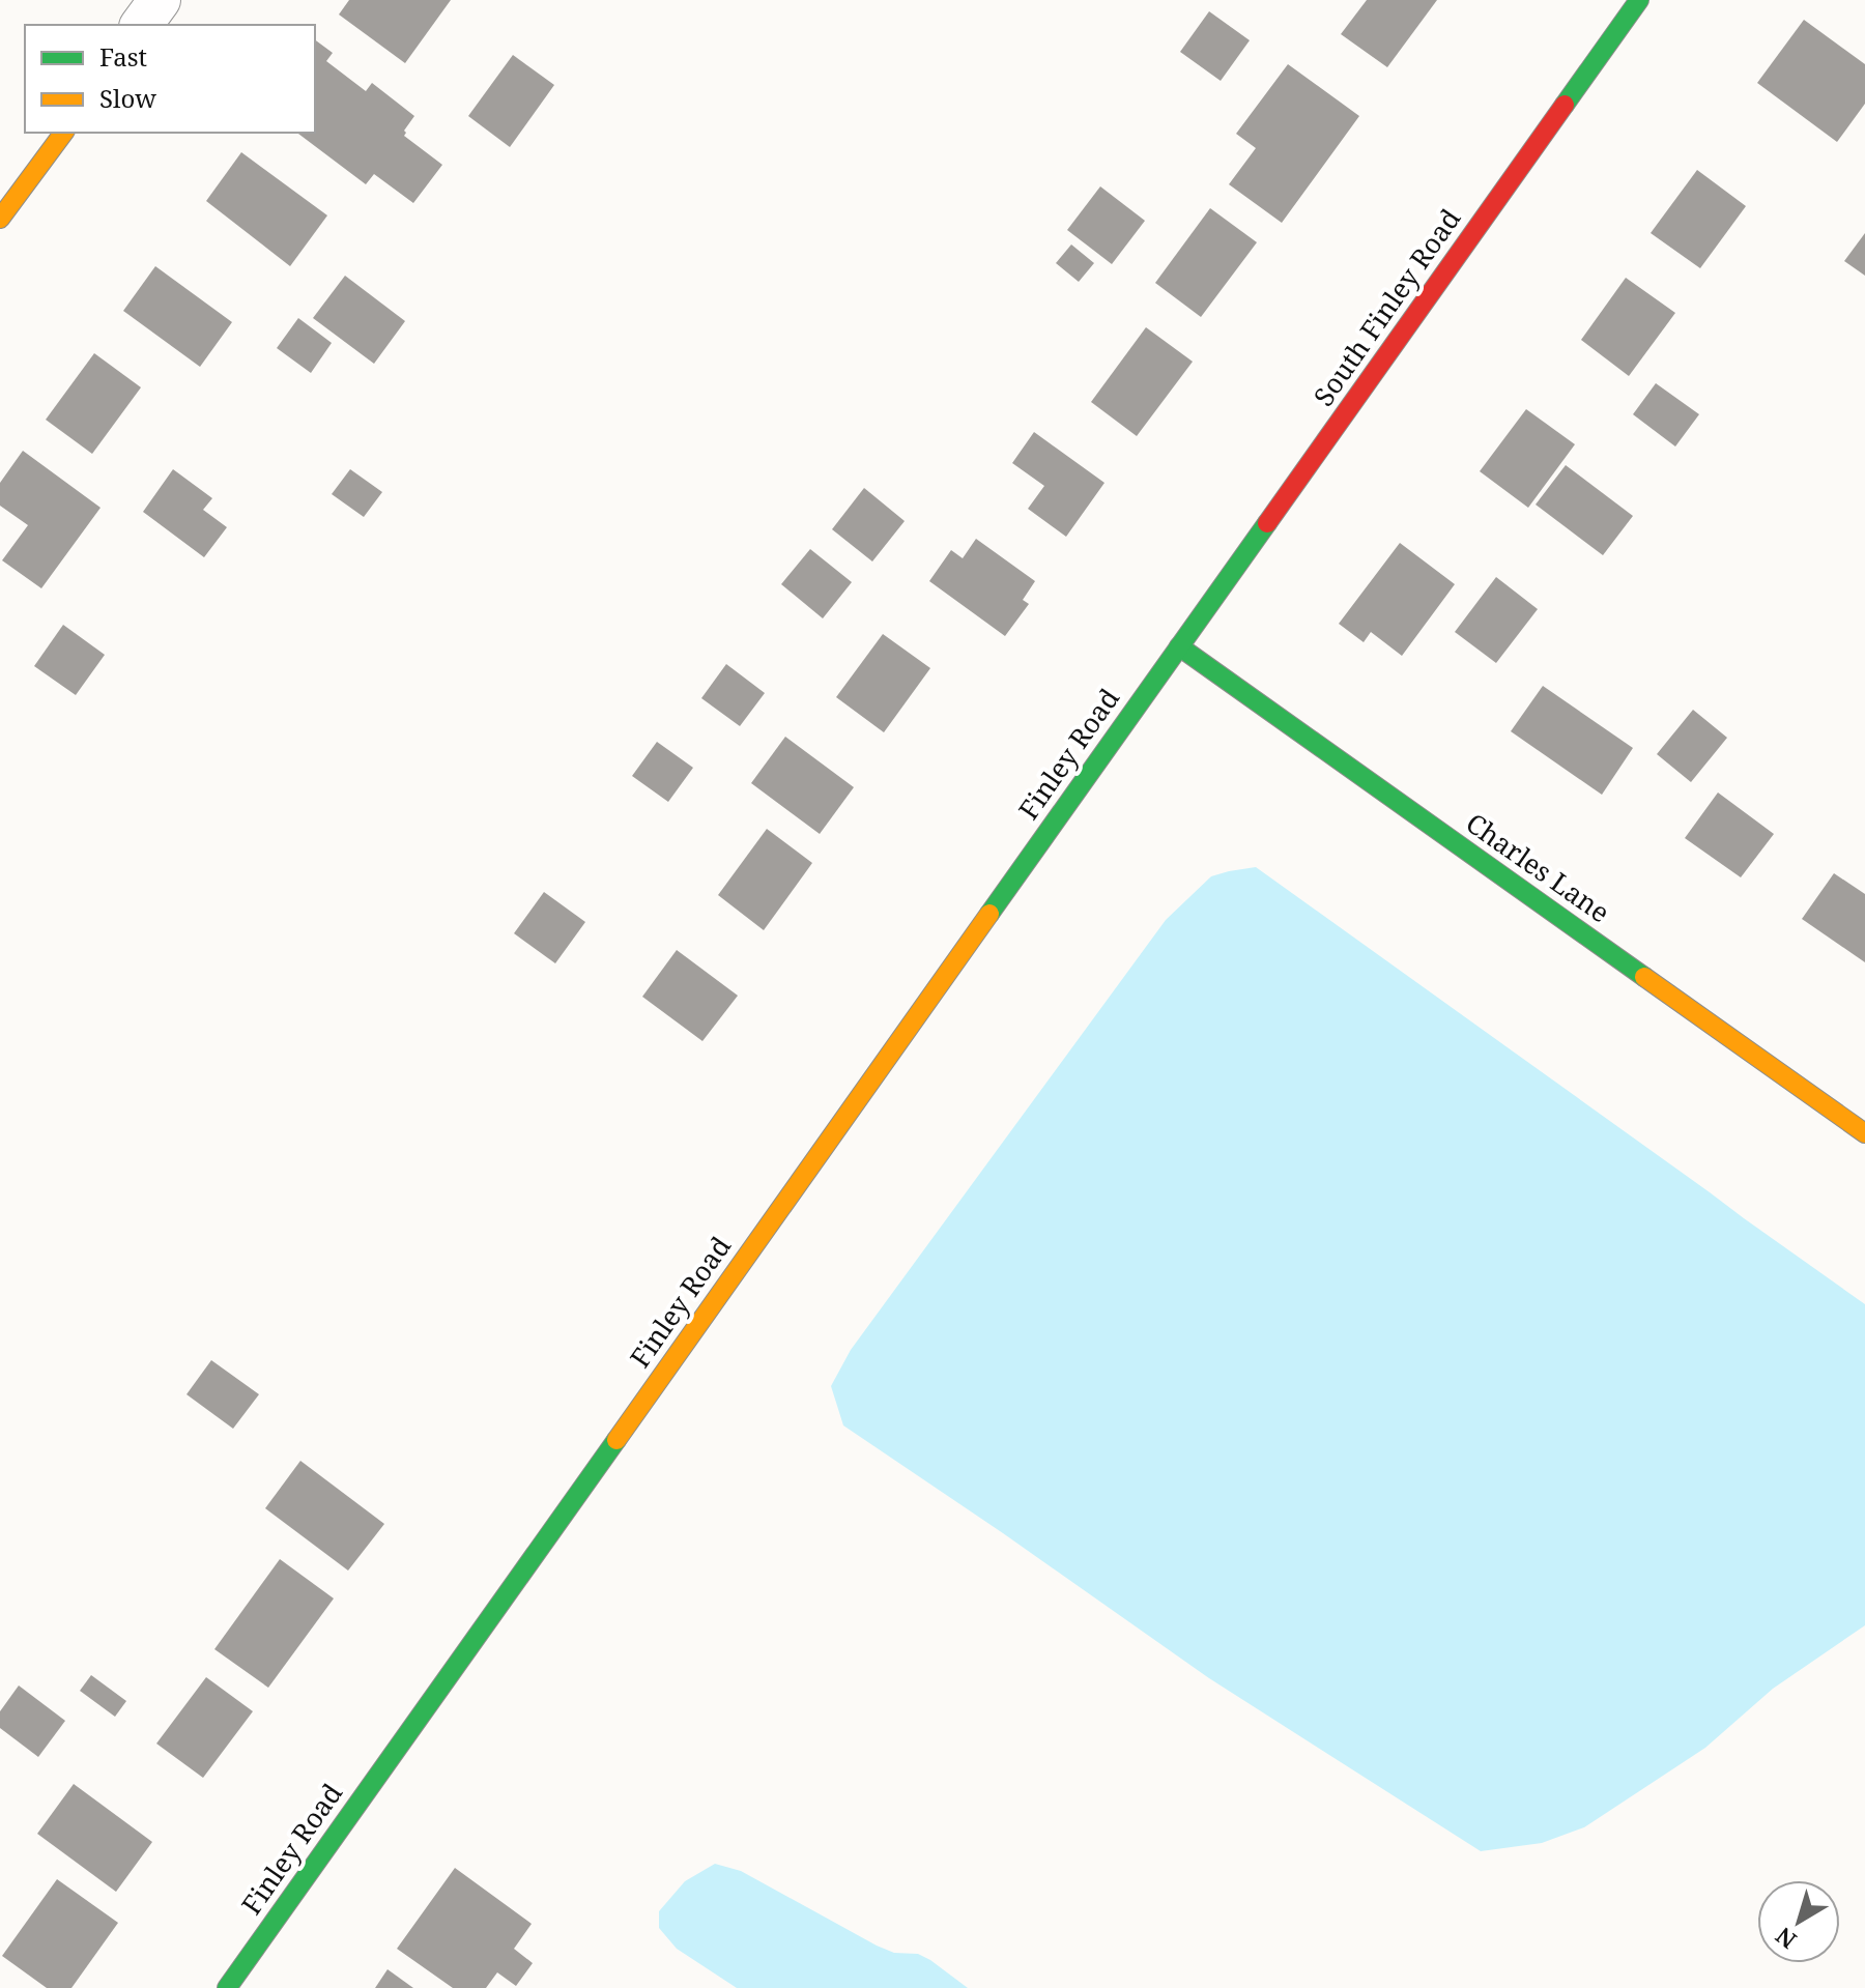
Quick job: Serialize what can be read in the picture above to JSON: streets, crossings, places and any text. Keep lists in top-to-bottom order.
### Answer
{
  "streets": {
    "main road": ["South Finley Road", "Finley Road", "Charles Lane"]
  },
  "crossings": [
    ["South Finley Road", "Finley Road"],
    ["South Finley Road", "Charles Lane"],
    ["Finley Road", "Charles Lane"]
  ],
  "legend": ["Fast", "Slow"],
  "north": "bottom left"
}
